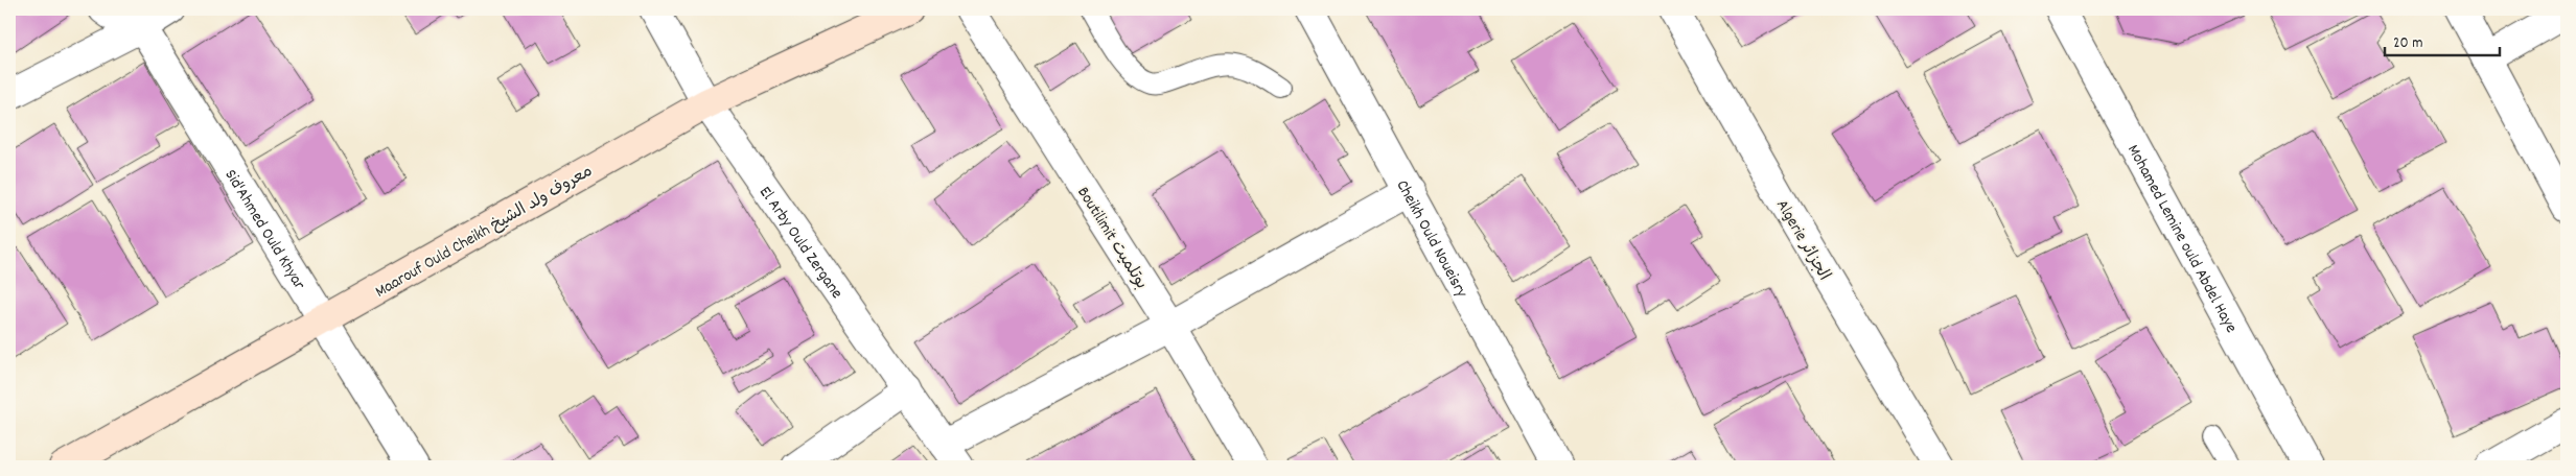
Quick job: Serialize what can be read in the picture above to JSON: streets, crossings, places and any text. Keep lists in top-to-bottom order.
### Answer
{
  "streets": {
    "street": [
      "Sid'Ahmed Ould Khyar",
      "Maarouf Ould Cheikh معروف ولد الشيخ",
      "Boutilimit بوتلميت",
      "Cheikh Ould Noueisry",
      "Mohamed Lemine ould Abdel Haye",
      "Algerie الجزائر",
      "El Arby Ould Zergane"
    ]
  },
  "crossings": [
    ["Sid'Ahmed Ould Khyar", "Maarouf Ould Cheikh معروف ولد الشيخ"],
    ["Maarouf Ould Cheikh معروف ولد الشيخ", "El Arby Ould Zergane"]
  ],
  "scale_bar": "20 m"
}
